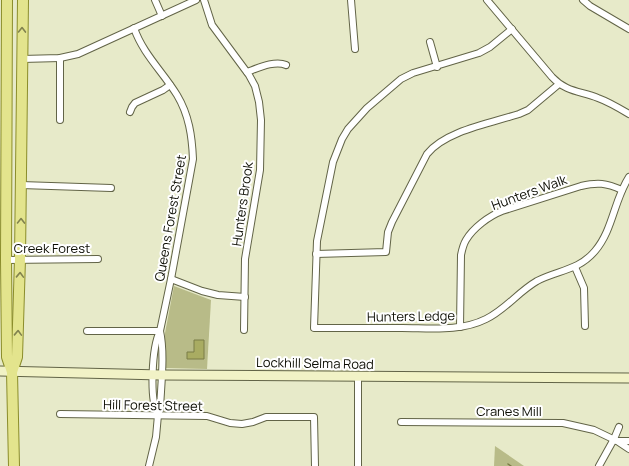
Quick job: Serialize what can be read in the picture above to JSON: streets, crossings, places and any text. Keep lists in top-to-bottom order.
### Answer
{
  "streets": {
    "main road": ["Lockhill Selma Road"],
    "street": [
      "Hunters Walk",
      "Hunters Brook",
      "Queens Forest Street",
      "Creek Forest",
      "Hunters Ledge",
      "Hill Forest Street",
      "Cranes Mill"
    ]
  },
  "crossings": [
    ["Hunters Walk", "Hunters Ledge"],
    ["Queens Forest Street", "Lockhill Selma Road"],
    ["Queens Forest Street", "Hill Forest Street"]
  ]
}
